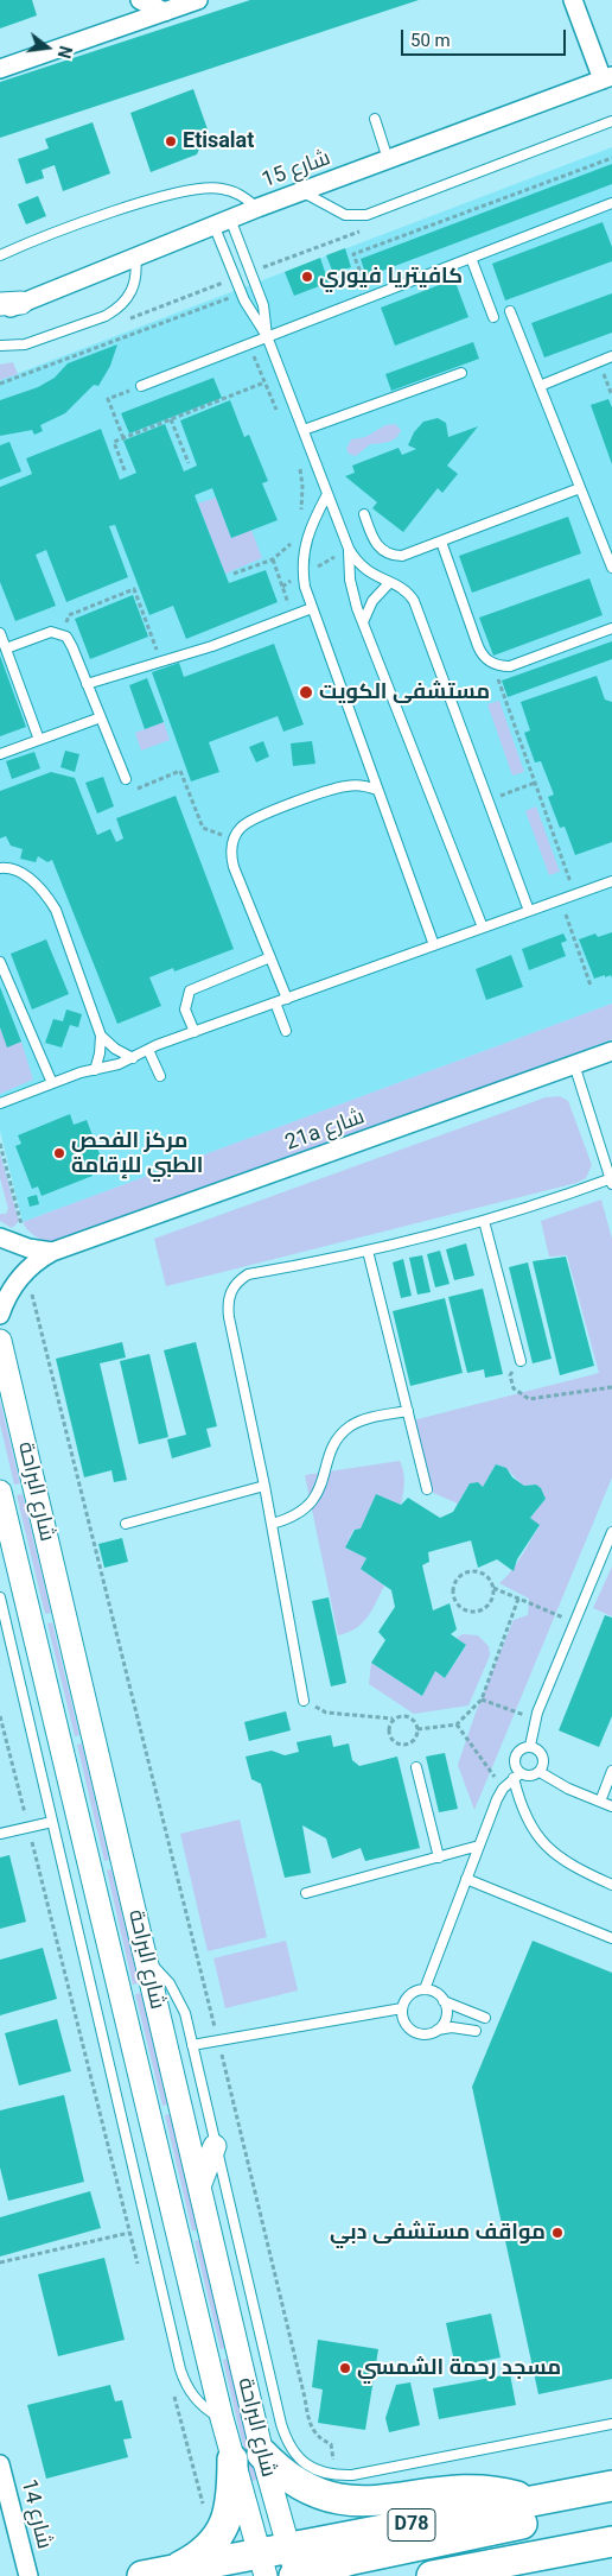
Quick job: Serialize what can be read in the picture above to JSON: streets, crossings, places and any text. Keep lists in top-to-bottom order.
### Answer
{
  "streets": {
    "main road": ["D78"],
    "street": [
      "شارع 15",
      "21a شارع",
      "شارع البراحة",
      "شارع 14"
    ]
  },
  "crossings": [
    ["شارع البراحة", "D78"]
  ],
  "places": [
    "Etisalat",
    "كافيتريا فيوري",
    "مستشفى الكويت",
    "مركز الفحص الطبي للإقامة",
    "مواقف مستشفى دبي",
    "مسجد رحمة الشمسي"
  ],
  "scale_bar": "50 m",
  "north": "right"
}
